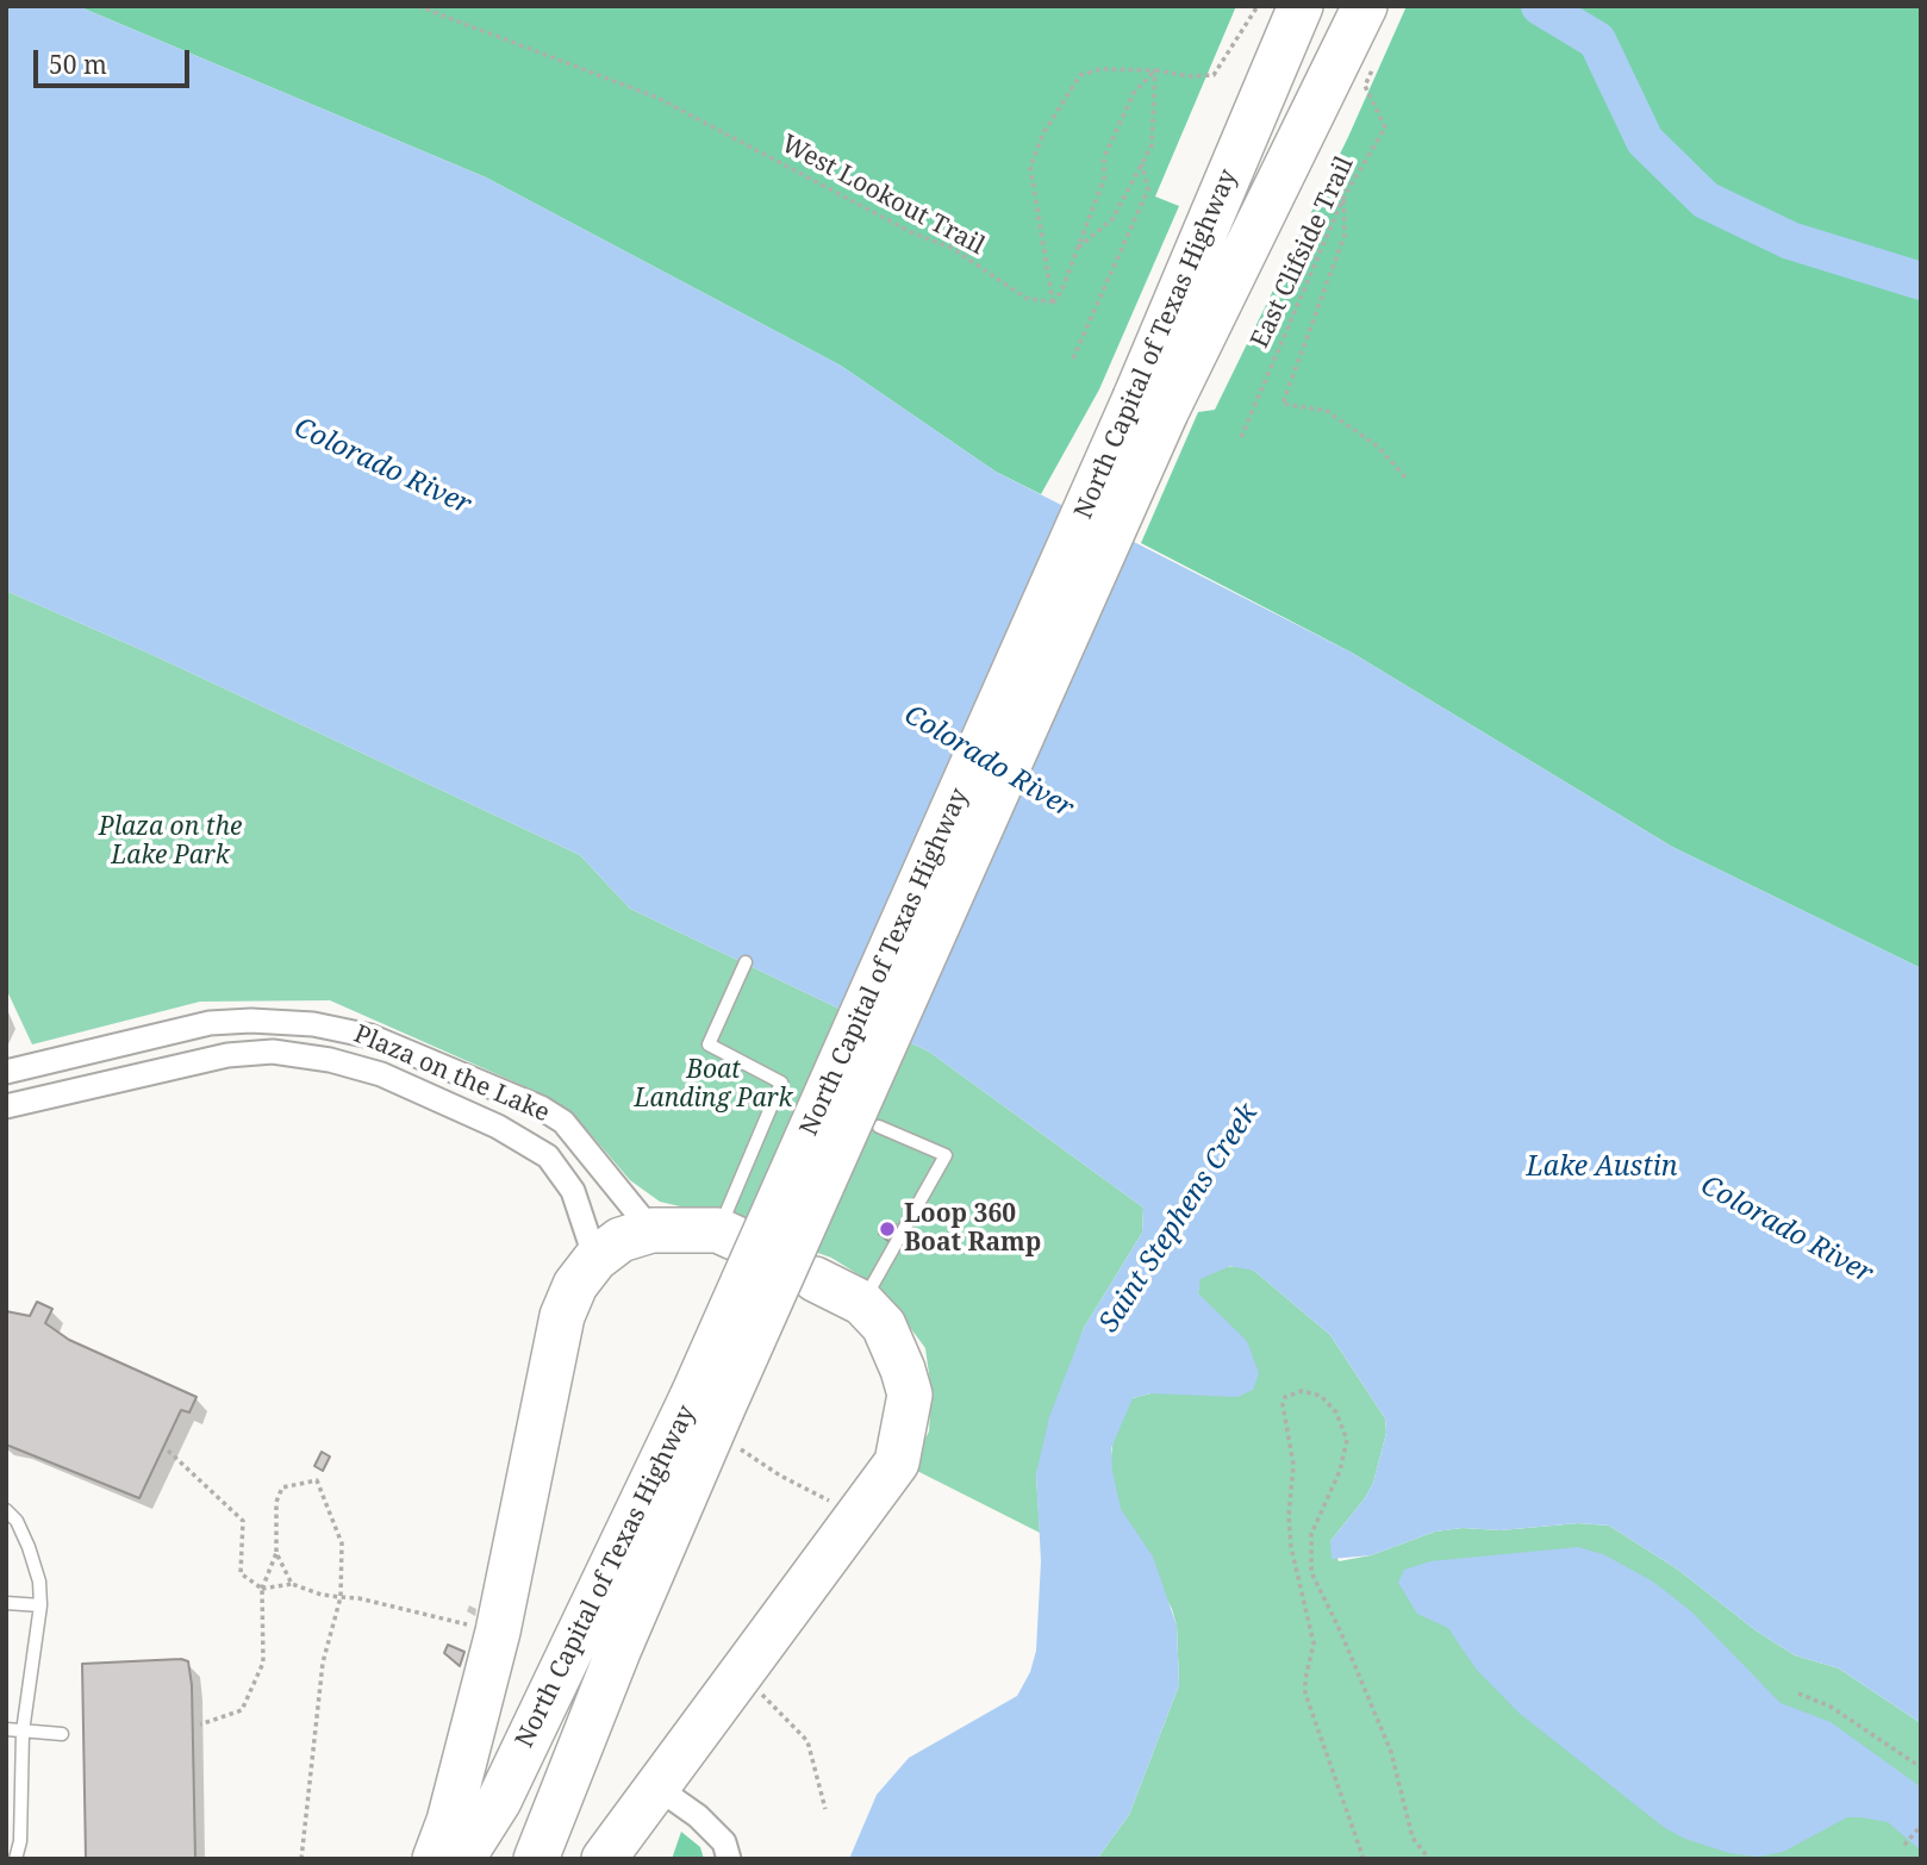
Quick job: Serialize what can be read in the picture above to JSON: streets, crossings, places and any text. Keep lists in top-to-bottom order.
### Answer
{
  "streets": {
    "highway": ["North Capital of Texas Highway"],
    "street": ["Plaza on the Lake"],
    "path": ["West Lookout Trail", "East Clifside Trail"]
  },
  "water": ["Colorado River", "Lake Austin", "Saint Stephens Creek"],
  "parks": ["Plaza on the Lake Park", "Boat Landing Park"],
  "places": ["Loop 360 Boat Ramp"],
  "scale_bar": "50 m"
}
